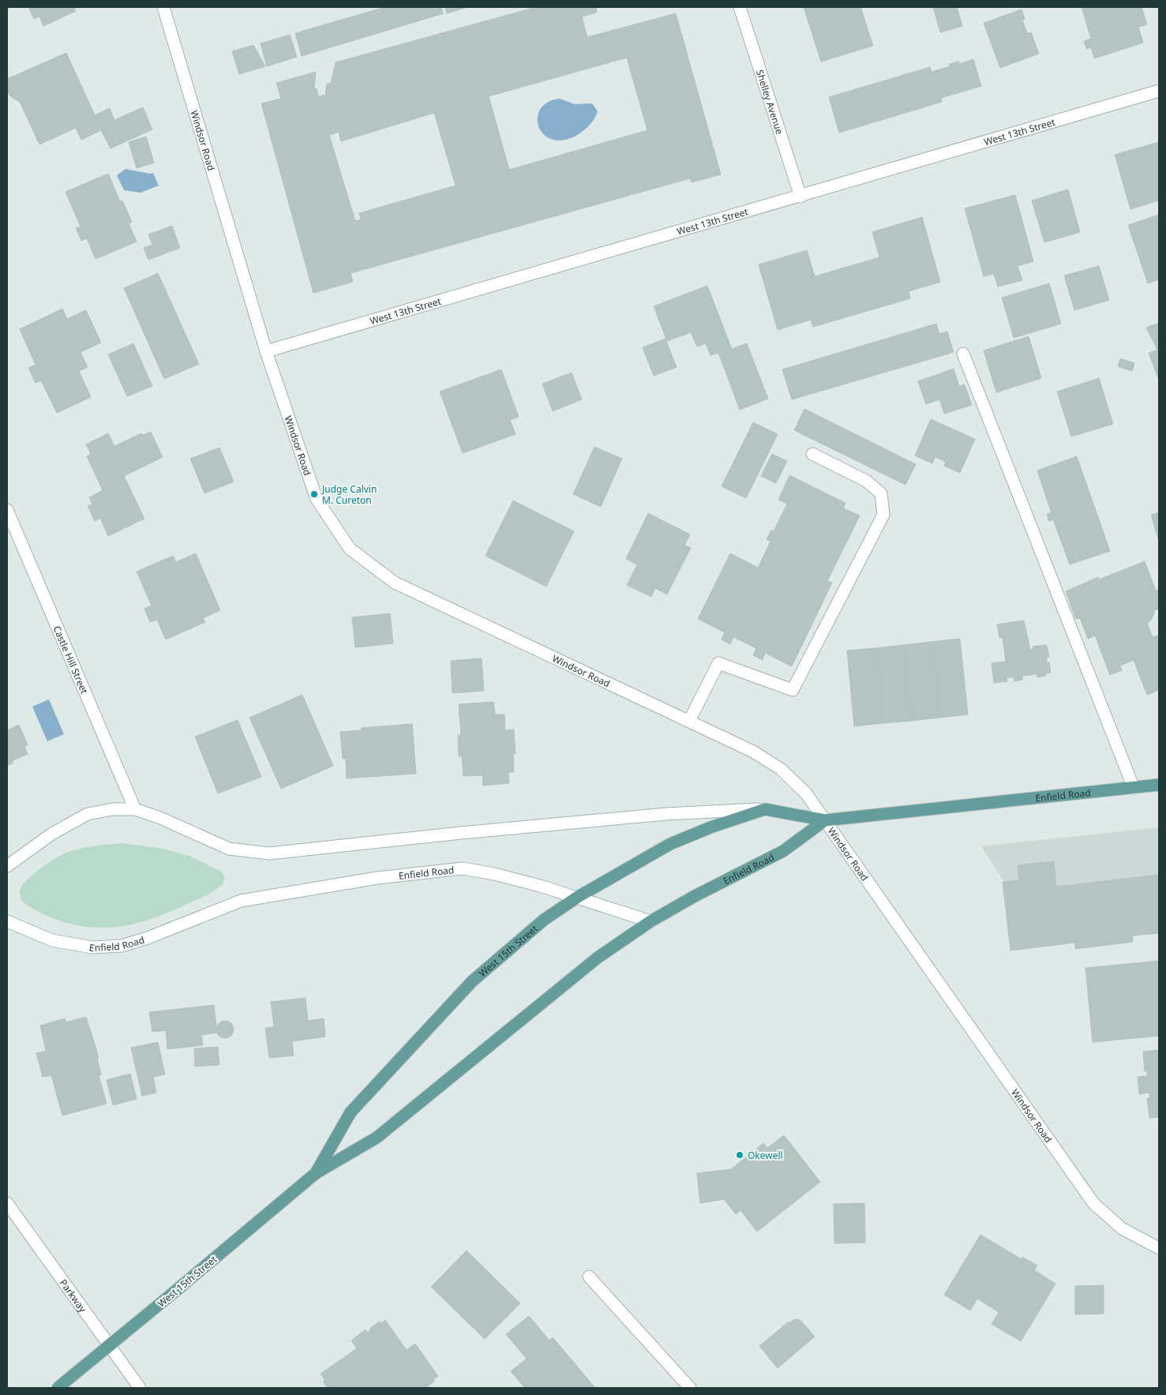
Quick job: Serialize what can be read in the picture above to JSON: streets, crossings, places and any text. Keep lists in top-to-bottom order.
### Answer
{
  "streets": {
    "main road": ["Enfield Road", "West 15th Street"],
    "street": [
      "Shelley Avenue",
      "West 13th Street",
      "Windsor Road",
      "Castle Hill Street",
      "Parkway"
    ]
  },
  "crossings": [
    ["Shelley Avenue", "West 13th Street"],
    ["West 13th Street", "Windsor Road"],
    ["Windsor Road", "Enfield Road"],
    ["Castle Hill Street", "Enfield Road"],
    ["Enfield Road", "West 15th Street"]
  ],
  "places": ["Judge Calvin M. Cureton", "Okewell"]
}
